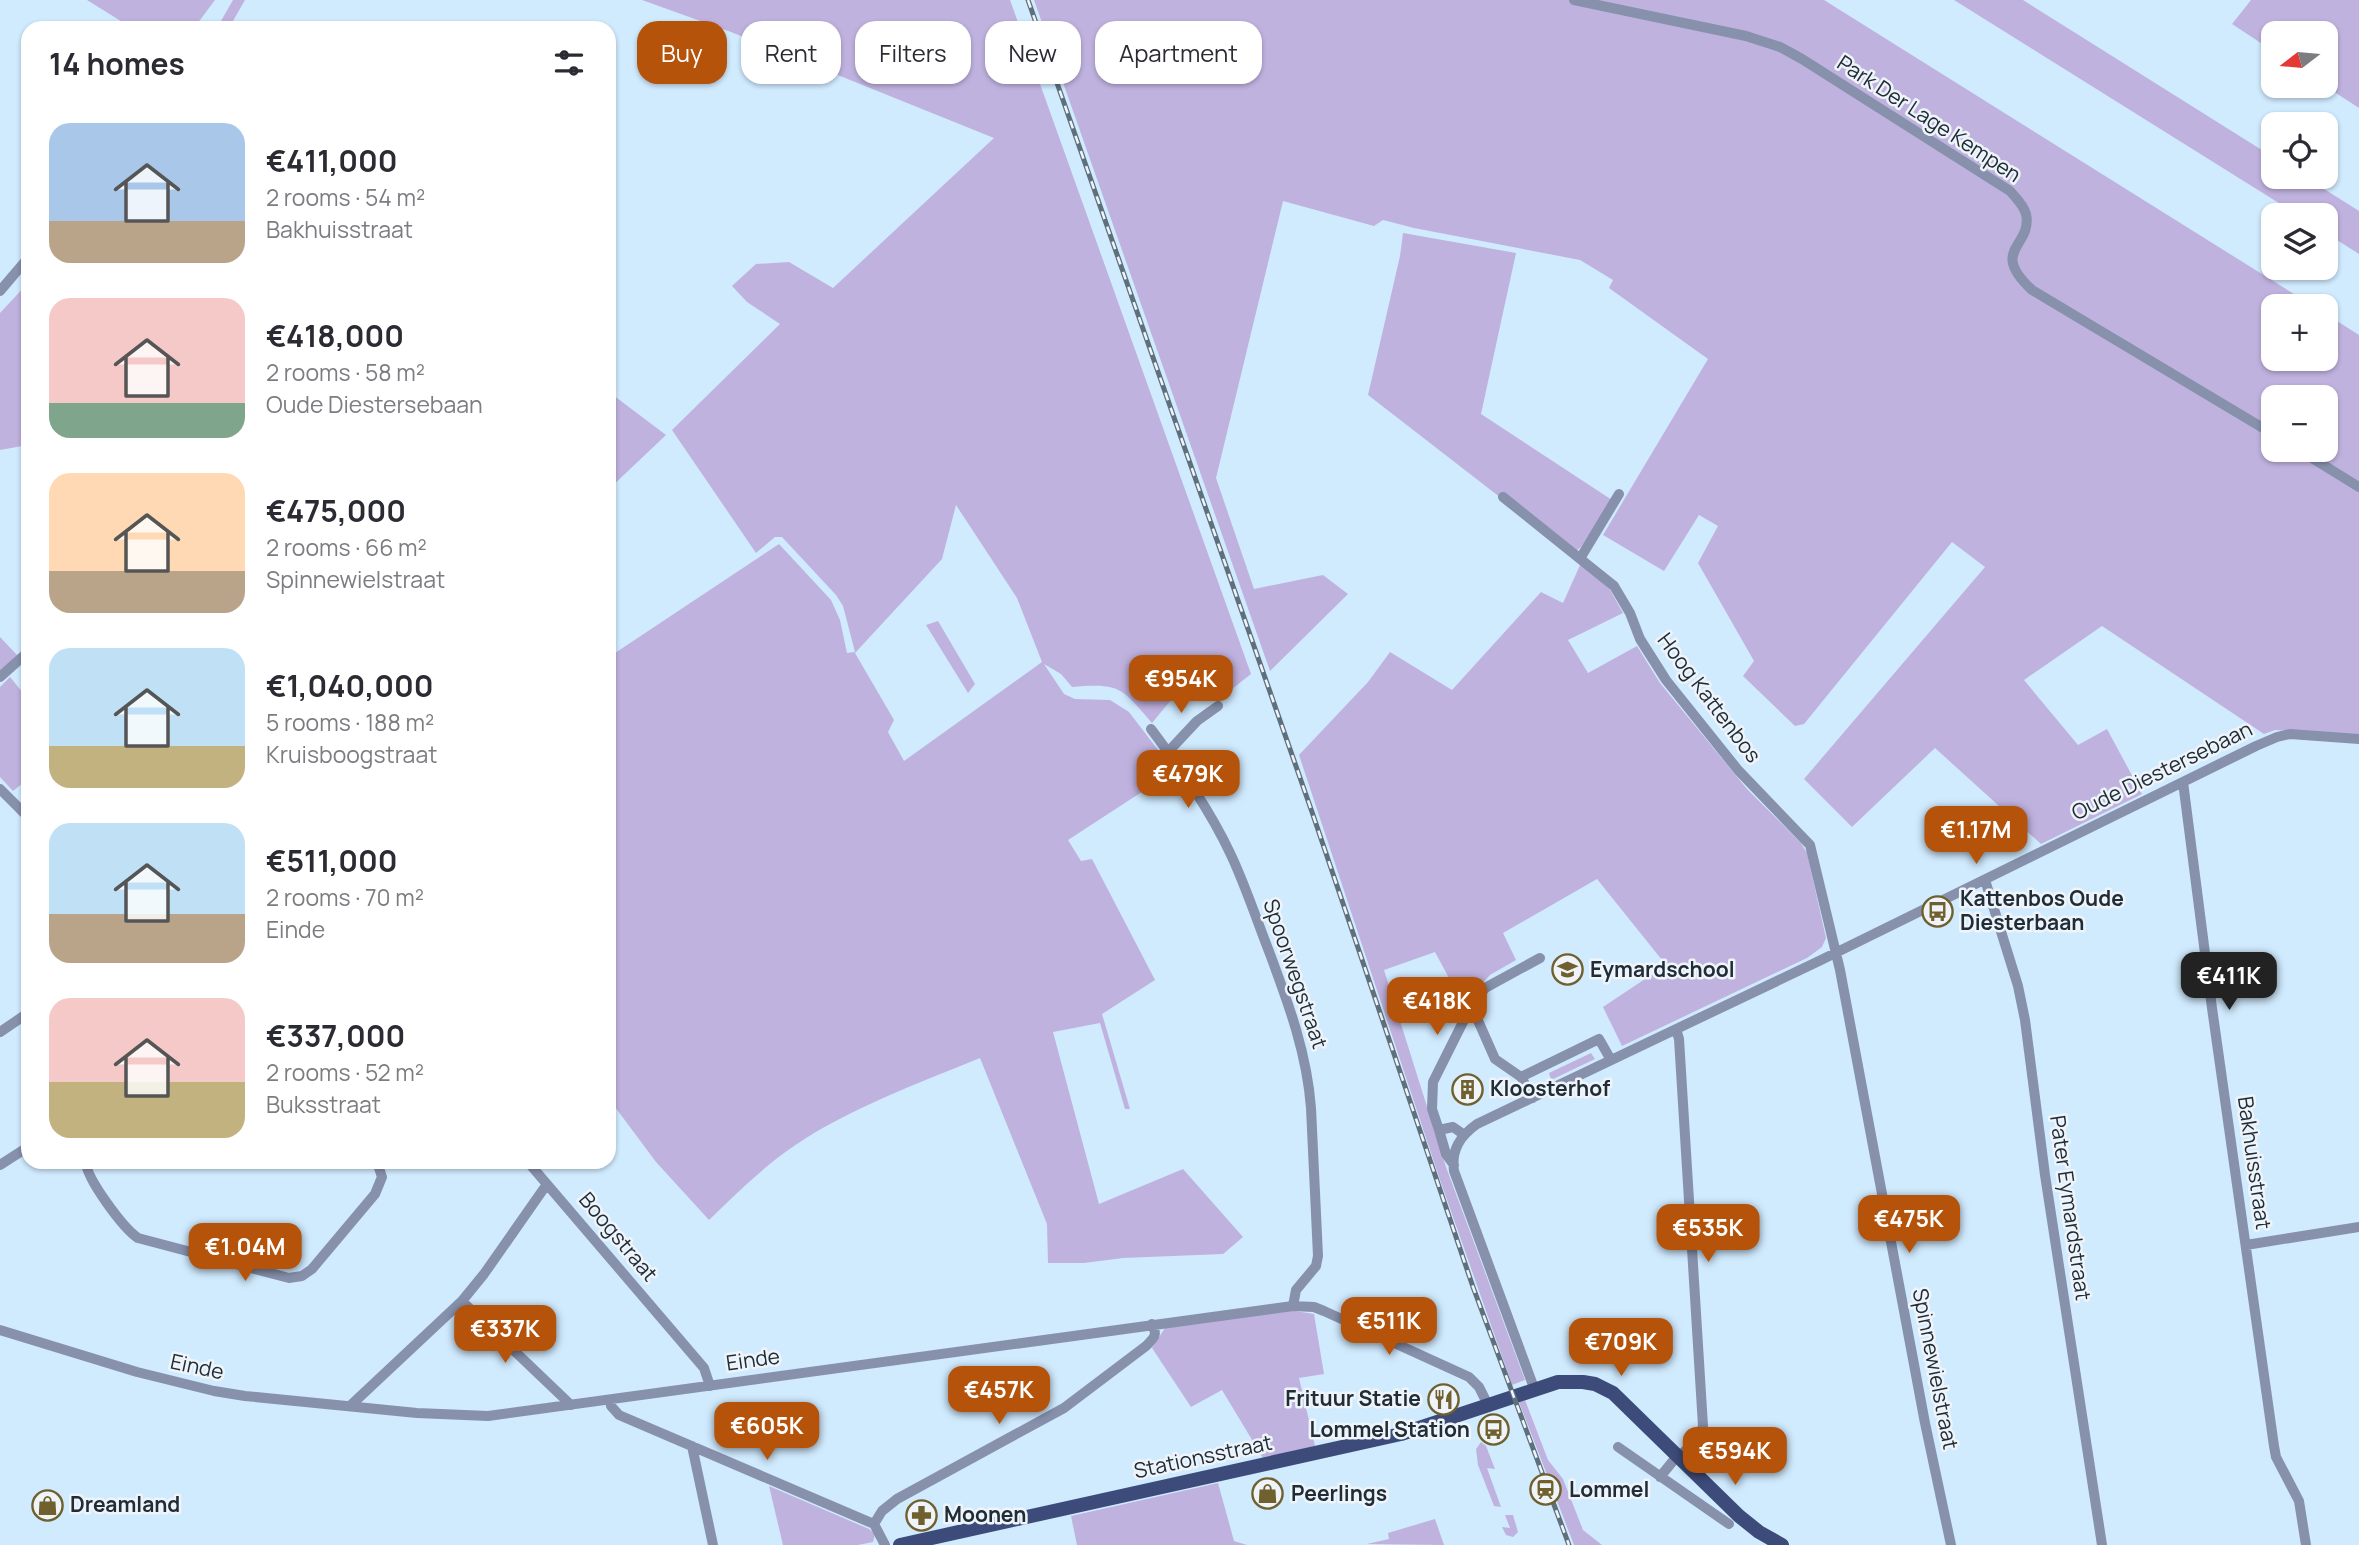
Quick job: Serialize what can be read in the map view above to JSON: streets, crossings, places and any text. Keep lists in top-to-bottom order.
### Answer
{
  "streets": {
    "main road": ["Stationsstraat"],
    "street": [
      "Park Der Lage Kempen",
      "Hoog Kattenbos",
      "Oude Diestersebaan",
      "Spoorwegstraat",
      "Bakhuisstraat",
      "Pater Eymardstraat",
      "Boogstraat",
      "Einde",
      "Spinnewielstraat"
    ]
  },
  "crossings": [
    ["Hoog Kattenbos", "Oude Diestersebaan"],
    ["Hoog Kattenbos", "Spinnewielstraat"],
    ["Oude Diestersebaan", "Bakhuisstraat"],
    ["Oude Diestersebaan", "Pater Eymardstraat"],
    ["Oude Diestersebaan", "Spinnewielstraat"],
    ["Spoorwegstraat", "Einde"],
    ["Boogstraat", "Einde"],
    ["Einde", "Stationsstraat"]
  ],
  "places": {
    "bus stop": ["Kattenbos Oude Diesterbaan", "Lommel Station"],
    "school or university": ["Eymardschool"],
    "building": ["Kloosterhof"],
    "restaurant": ["Frituur Statie"],
    "station": ["Lommel"],
    "shop": ["Peerlings", "Dreamland"],
    "pharmacy": ["Moonen"]
  },
  "north": "left",
  "page": {
    "map_buttons": ["+", "−"],
    "chip": [
      "Buy",
      "Rent",
      "Filters",
      "New",
      "Apartment"
    ],
    "heading": "14 homes",
    "list": [
      {
        "name": "€411,000",
        "note": "2 rooms · 54 m² · Bakhuisstraat"
      },
      {
        "name": "€418,000",
        "note": "2 rooms · 58 m² · Oude Diestersebaan"
      },
      {
        "name": "€475,000",
        "note": "2 rooms · 66 m² · Spinnewielstraat"
      },
      {
        "name": "€1,040,000",
        "note": "5 rooms · 188 m² · Kruisboogstraat"
      },
      {
        "name": "€511,000",
        "note": "2 rooms · 70 m² · Einde"
      },
      {
        "name": "€337,000",
        "note": "2 rooms · 52 m² · Buksstraat"
      }
    ],
    "price": [
      "€954K",
      "€479K",
      "€1.17M",
      "€411K",
      "€418K",
      "€475K",
      "€535K",
      "€1.04M",
      "€511K",
      "€337K",
      "€709K",
      "€457K",
      "€605K",
      "€594K"
    ]
  }
}
